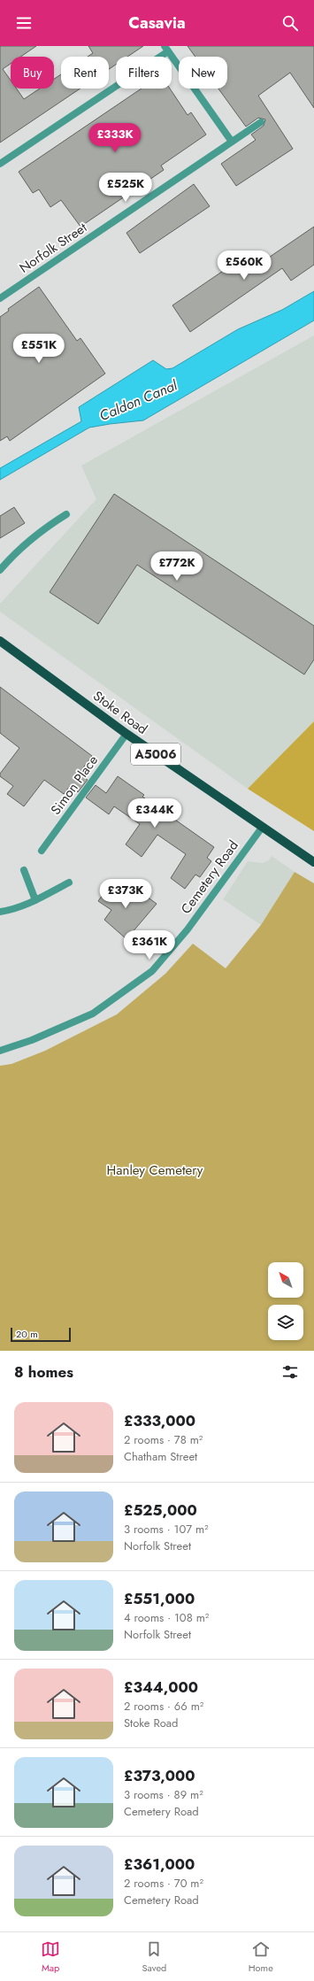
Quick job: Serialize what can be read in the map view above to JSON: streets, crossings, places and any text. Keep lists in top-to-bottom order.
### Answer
{
  "streets": {
    "main road": ["Stoke Road", "A5006"],
    "street": ["Norfolk Street", "Simon Place", "Cemetery Road"]
  },
  "crossings": [
    ["Stoke Road", "Simon Place"],
    ["Stoke Road", "Cemetery Road"]
  ],
  "water": ["Caldon Canal"],
  "parks": ["Hanley Cemetery"],
  "scale_bar": "20 m",
  "north": "top left",
  "page": {
    "header": "Casavia",
    "chip": [
      "Buy",
      "Rent",
      "Filters",
      "New"
    ],
    "price": [
      "£333K",
      "£525K",
      "£560K",
      "£551K",
      "£772K",
      "£344K",
      "£373K",
      "£361K"
    ],
    "scale": "20 m",
    "heading": "8 homes",
    "list": [
      {
        "name": "£333,000",
        "note": "2 rooms · 78 m² · Chatham Street"
      },
      {
        "name": "£525,000",
        "note": "3 rooms · 107 m² · Norfolk Street"
      },
      {
        "name": "£551,000",
        "note": "4 rooms · 108 m² · Norfolk Street"
      },
      {
        "name": "£344,000",
        "note": "2 rooms · 66 m² · Stoke Road"
      },
      {
        "name": "£373,000",
        "note": "3 rooms · 89 m² · Cemetery Road"
      },
      {
        "name": "£361,000",
        "note": "2 rooms · 70 m² · Cemetery Road"
      }
    ],
    "tabs": ["Map", "Saved", "Home"]
  }
}
